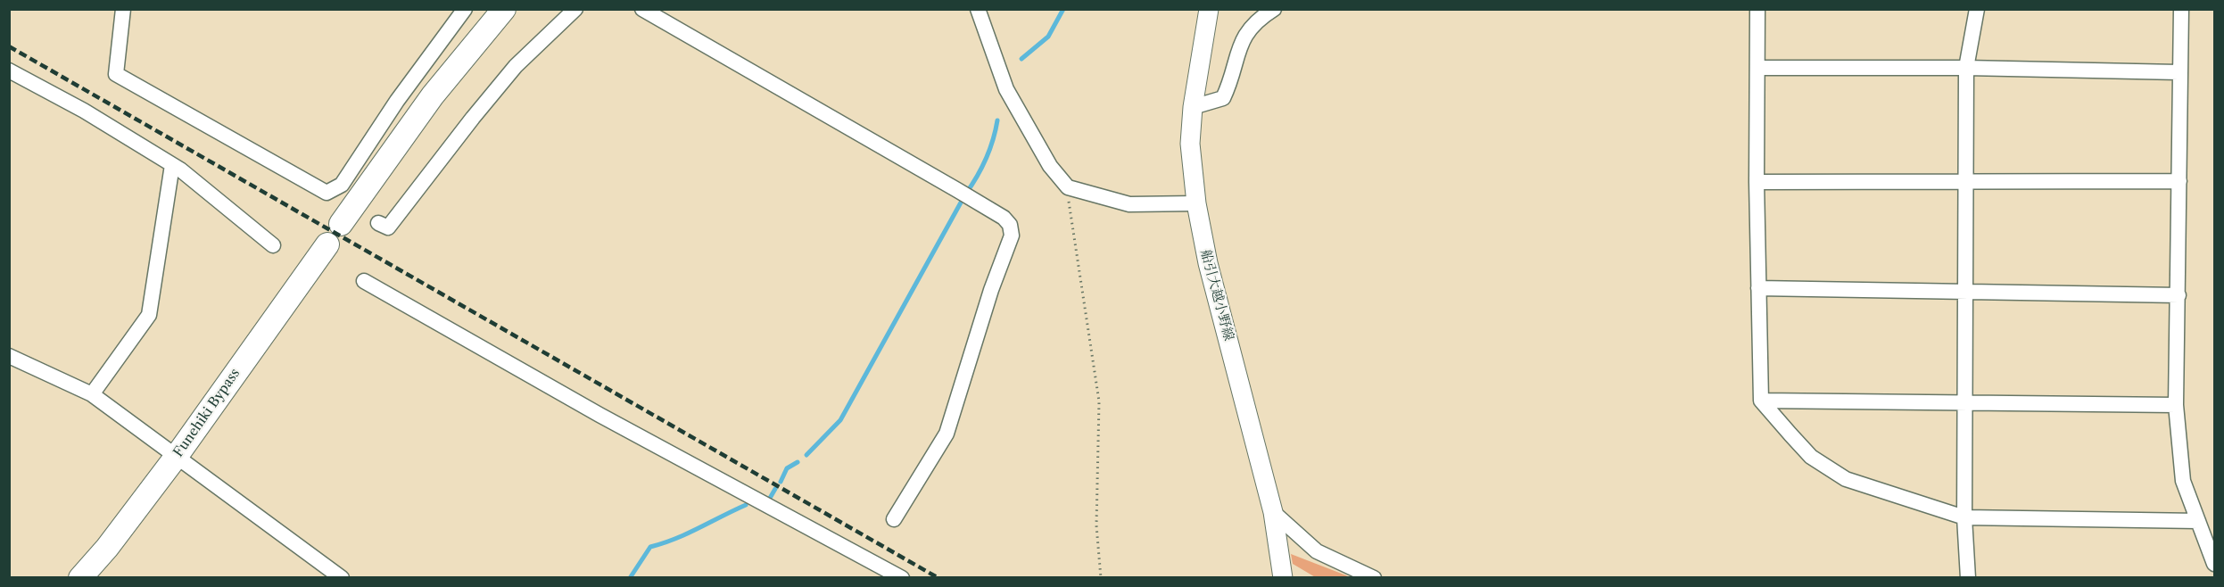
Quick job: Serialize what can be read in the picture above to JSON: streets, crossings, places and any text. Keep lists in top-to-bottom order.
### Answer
{
  "streets": {
    "highway": ["Funehiki Bypass"],
    "main road": ["船引大越小野線"]
  }
}
